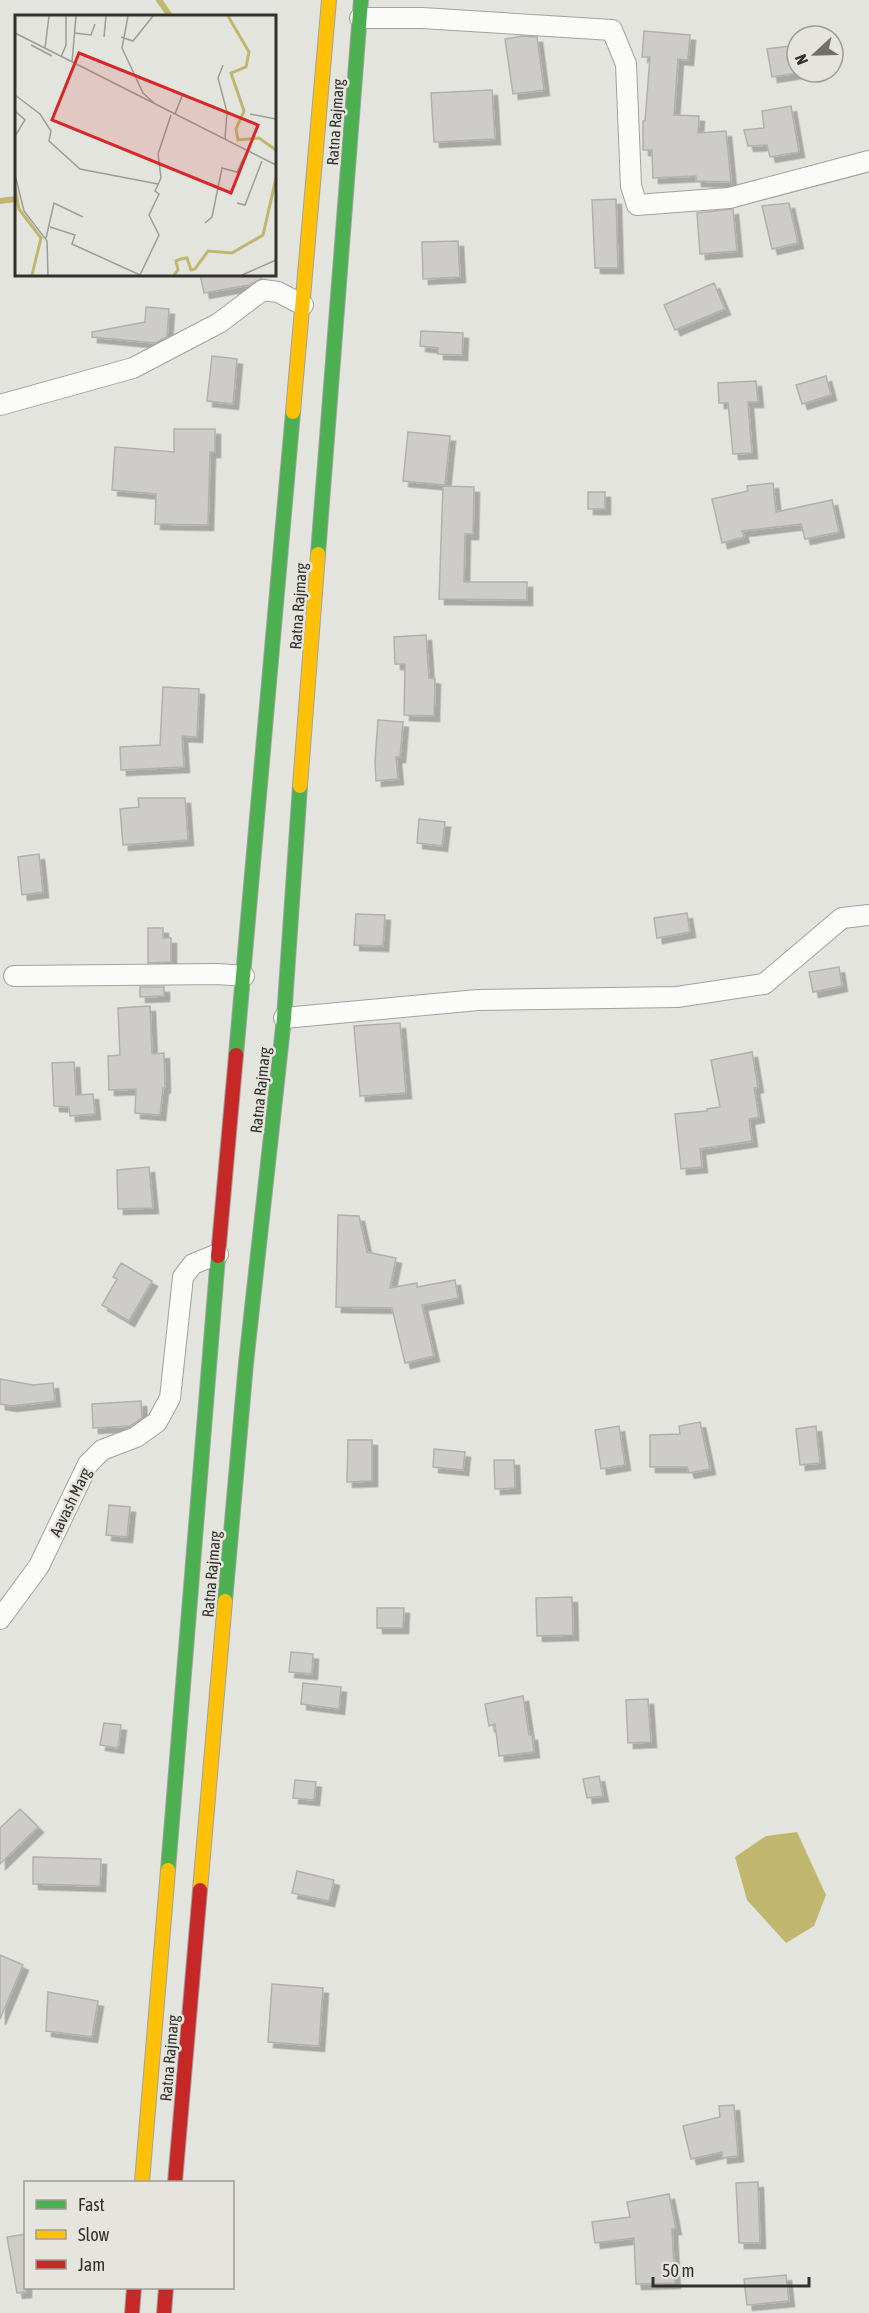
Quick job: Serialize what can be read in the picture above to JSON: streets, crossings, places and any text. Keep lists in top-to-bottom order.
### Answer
{
  "streets": {
    "main road": ["Ratna Rajmarg"],
    "street": ["Aavash Marg"]
  },
  "crossings": [
    ["Ratna Rajmarg", "Aavash Marg"]
  ],
  "legend": ["Fast", "Slow", "Jam"],
  "scale_bar": "50 m",
  "north": "left"
}
